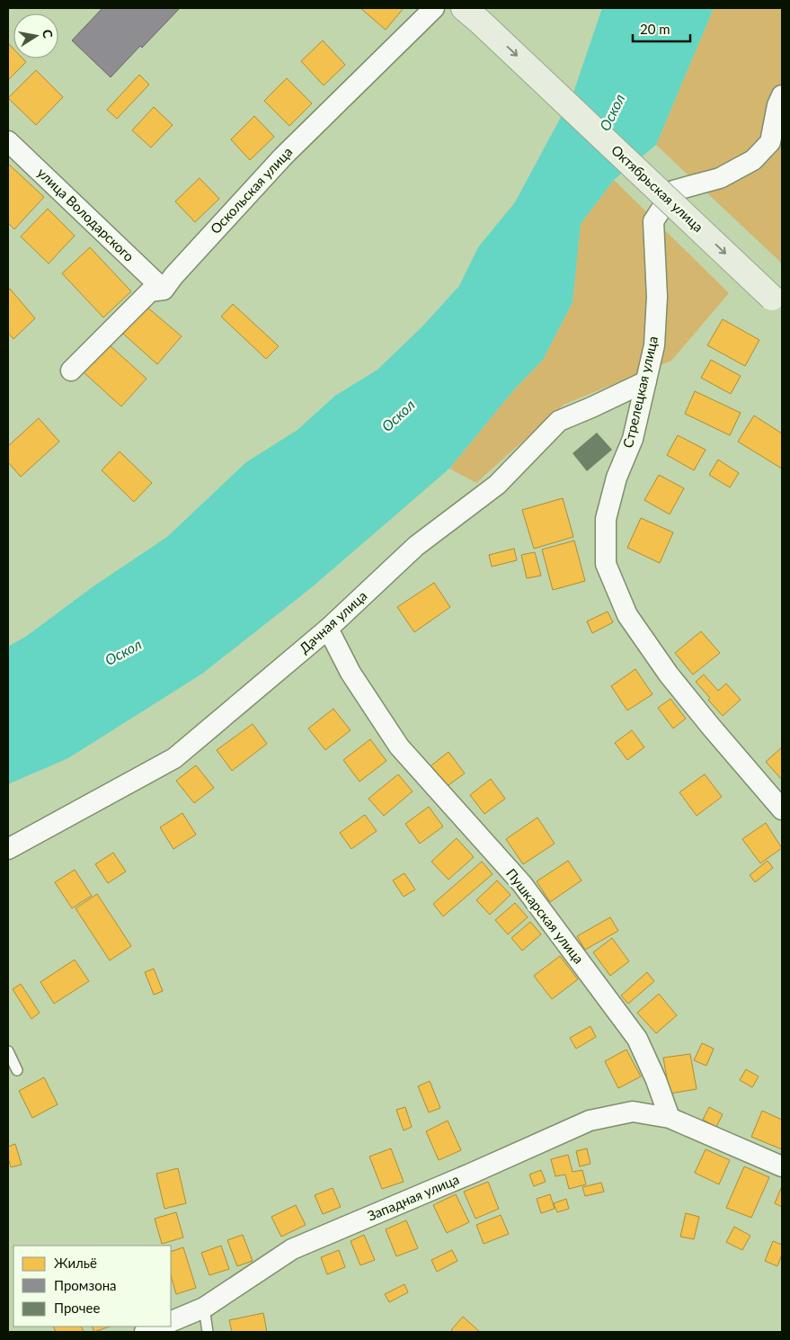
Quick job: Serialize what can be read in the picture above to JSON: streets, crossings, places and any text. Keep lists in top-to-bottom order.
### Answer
{
  "streets": {
    "main road": ["Октябрьская улица"],
    "street": [
      "Оскольская улица",
      "улица Володарского",
      "Стрелецкая улица",
      "Дачная улица",
      "Пушкарская улица",
      "Западная улица"
    ]
  },
  "crossings": [
    ["Оскольская улица", "улица Володарского"],
    ["Стрелецкая улица", "Дачная улица"],
    ["Дачная улица", "Пушкарская улица"],
    ["Пушкарская улица", "Западная улица"]
  ],
  "one_way": ["Октябрьская улица"],
  "water": ["Оскол"],
  "legend": ["Жильё", "Промзона", "Прочее"],
  "scale_bar": "20 m",
  "north": "right"
}
